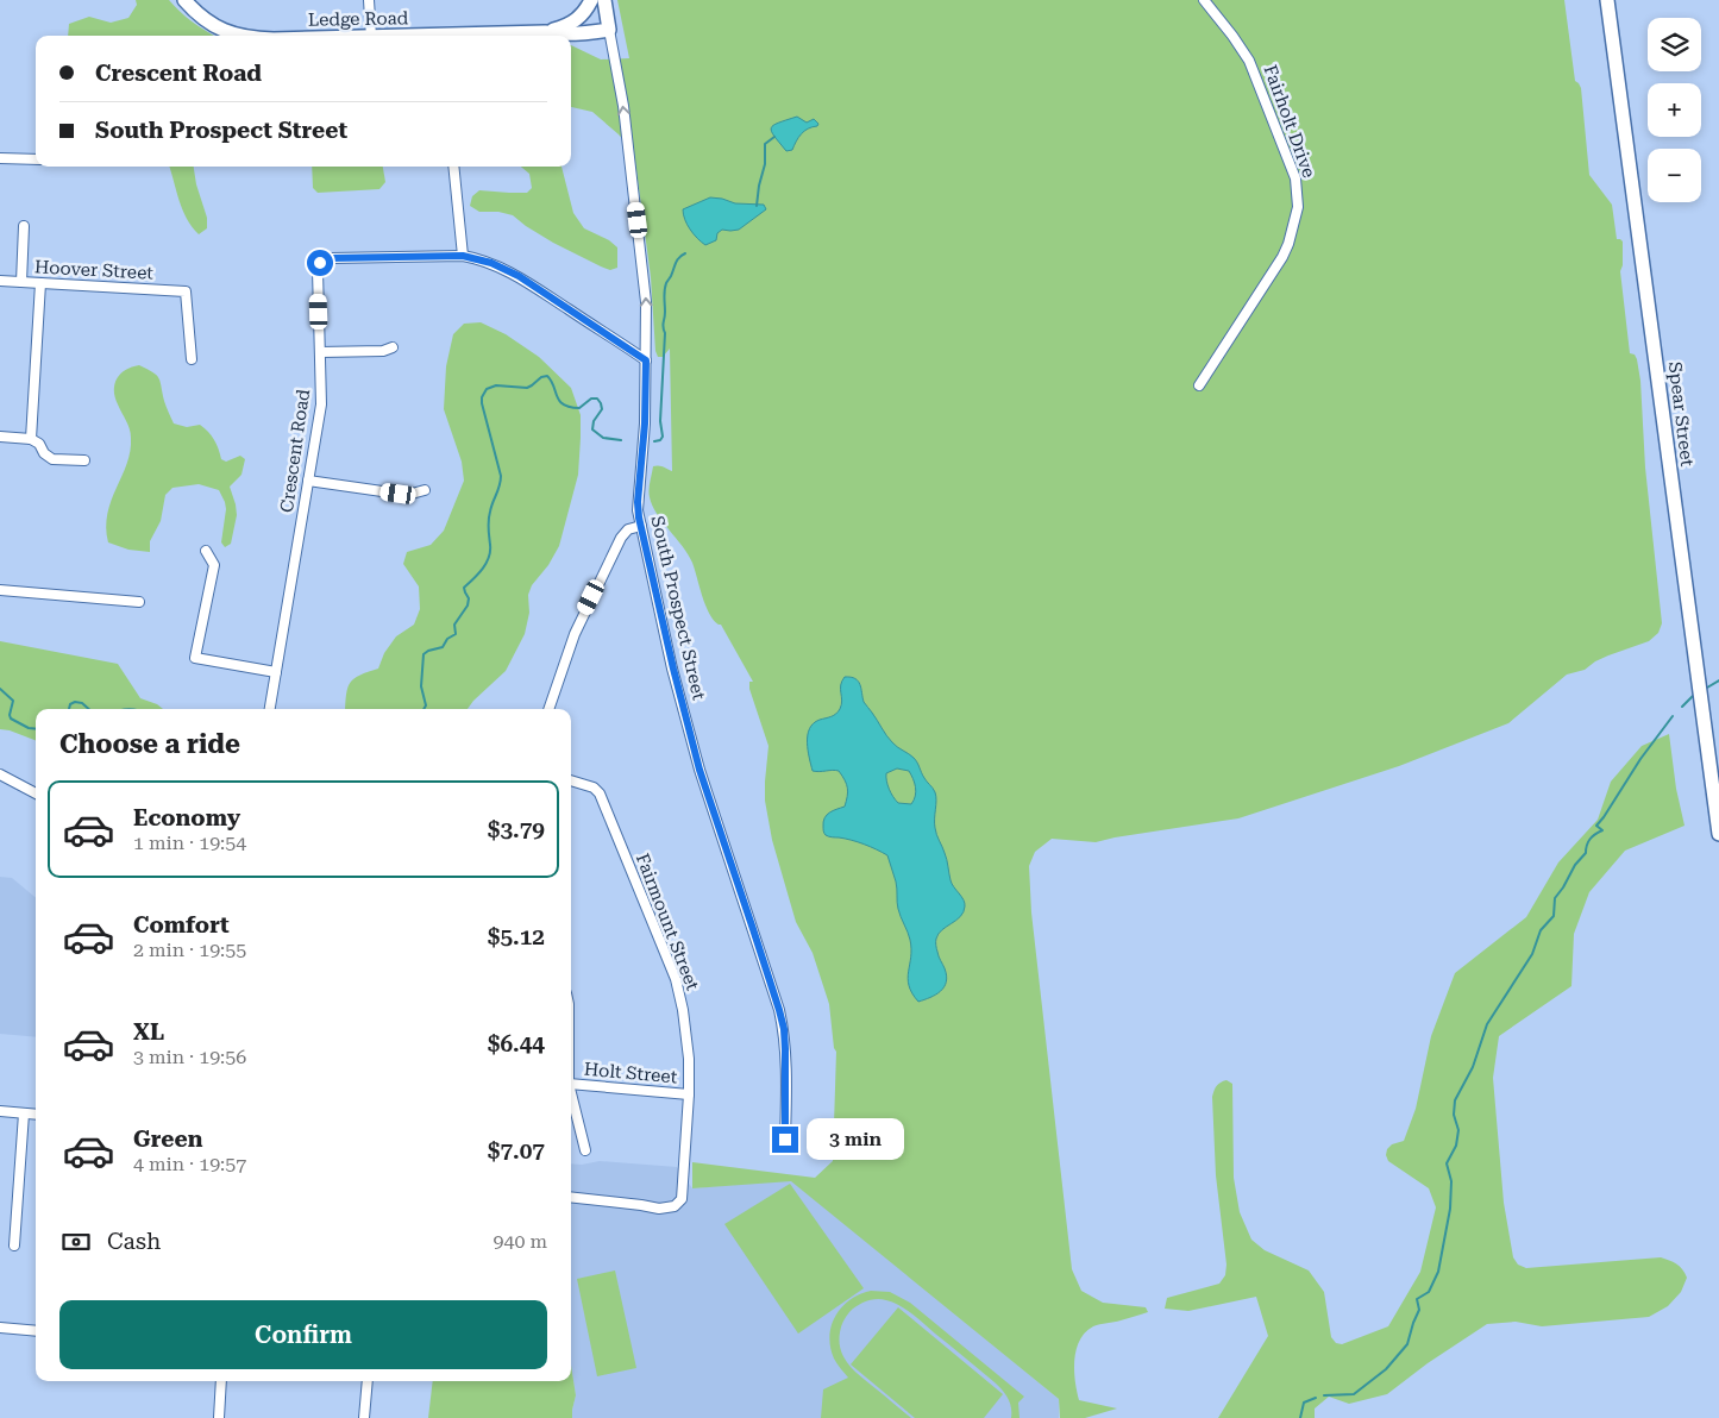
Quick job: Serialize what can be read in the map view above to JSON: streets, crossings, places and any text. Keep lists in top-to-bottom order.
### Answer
{
  "streets": {
    "main road": ["Ledge Road", "Spear Street", "South Prospect Street"],
    "street": [
      "Fairholt Drive",
      "Hoover Street",
      "Crescent Road",
      "Fairmount Street",
      "Holt Street"
    ]
  },
  "crossings": [
    ["Ledge Road", "South Prospect Street"],
    ["Crescent Road", "South Prospect Street"],
    ["Fairmount Street", "Holt Street"]
  ],
  "page": {
    "map_buttons": ["+", "−"],
    "banner": ["Crescent Road", "South Prospect Street"],
    "heading": "Choose a ride",
    "list": [
      {
        "name": "Economy",
        "note": "1 min · 19:54",
        "value": "$3.79"
      },
      {
        "name": "Comfort",
        "note": "2 min · 19:55",
        "value": "$5.12"
      },
      {
        "name": "XL",
        "note": "3 min · 19:56",
        "value": "$6.44"
      },
      {
        "name": "Green",
        "note": "4 min · 19:57",
        "value": "$7.07"
      }
    ],
    "bubble": "3 min",
    "pay": ["Cash", "940 m"],
    "buttons": "Confirm"
  }
}
